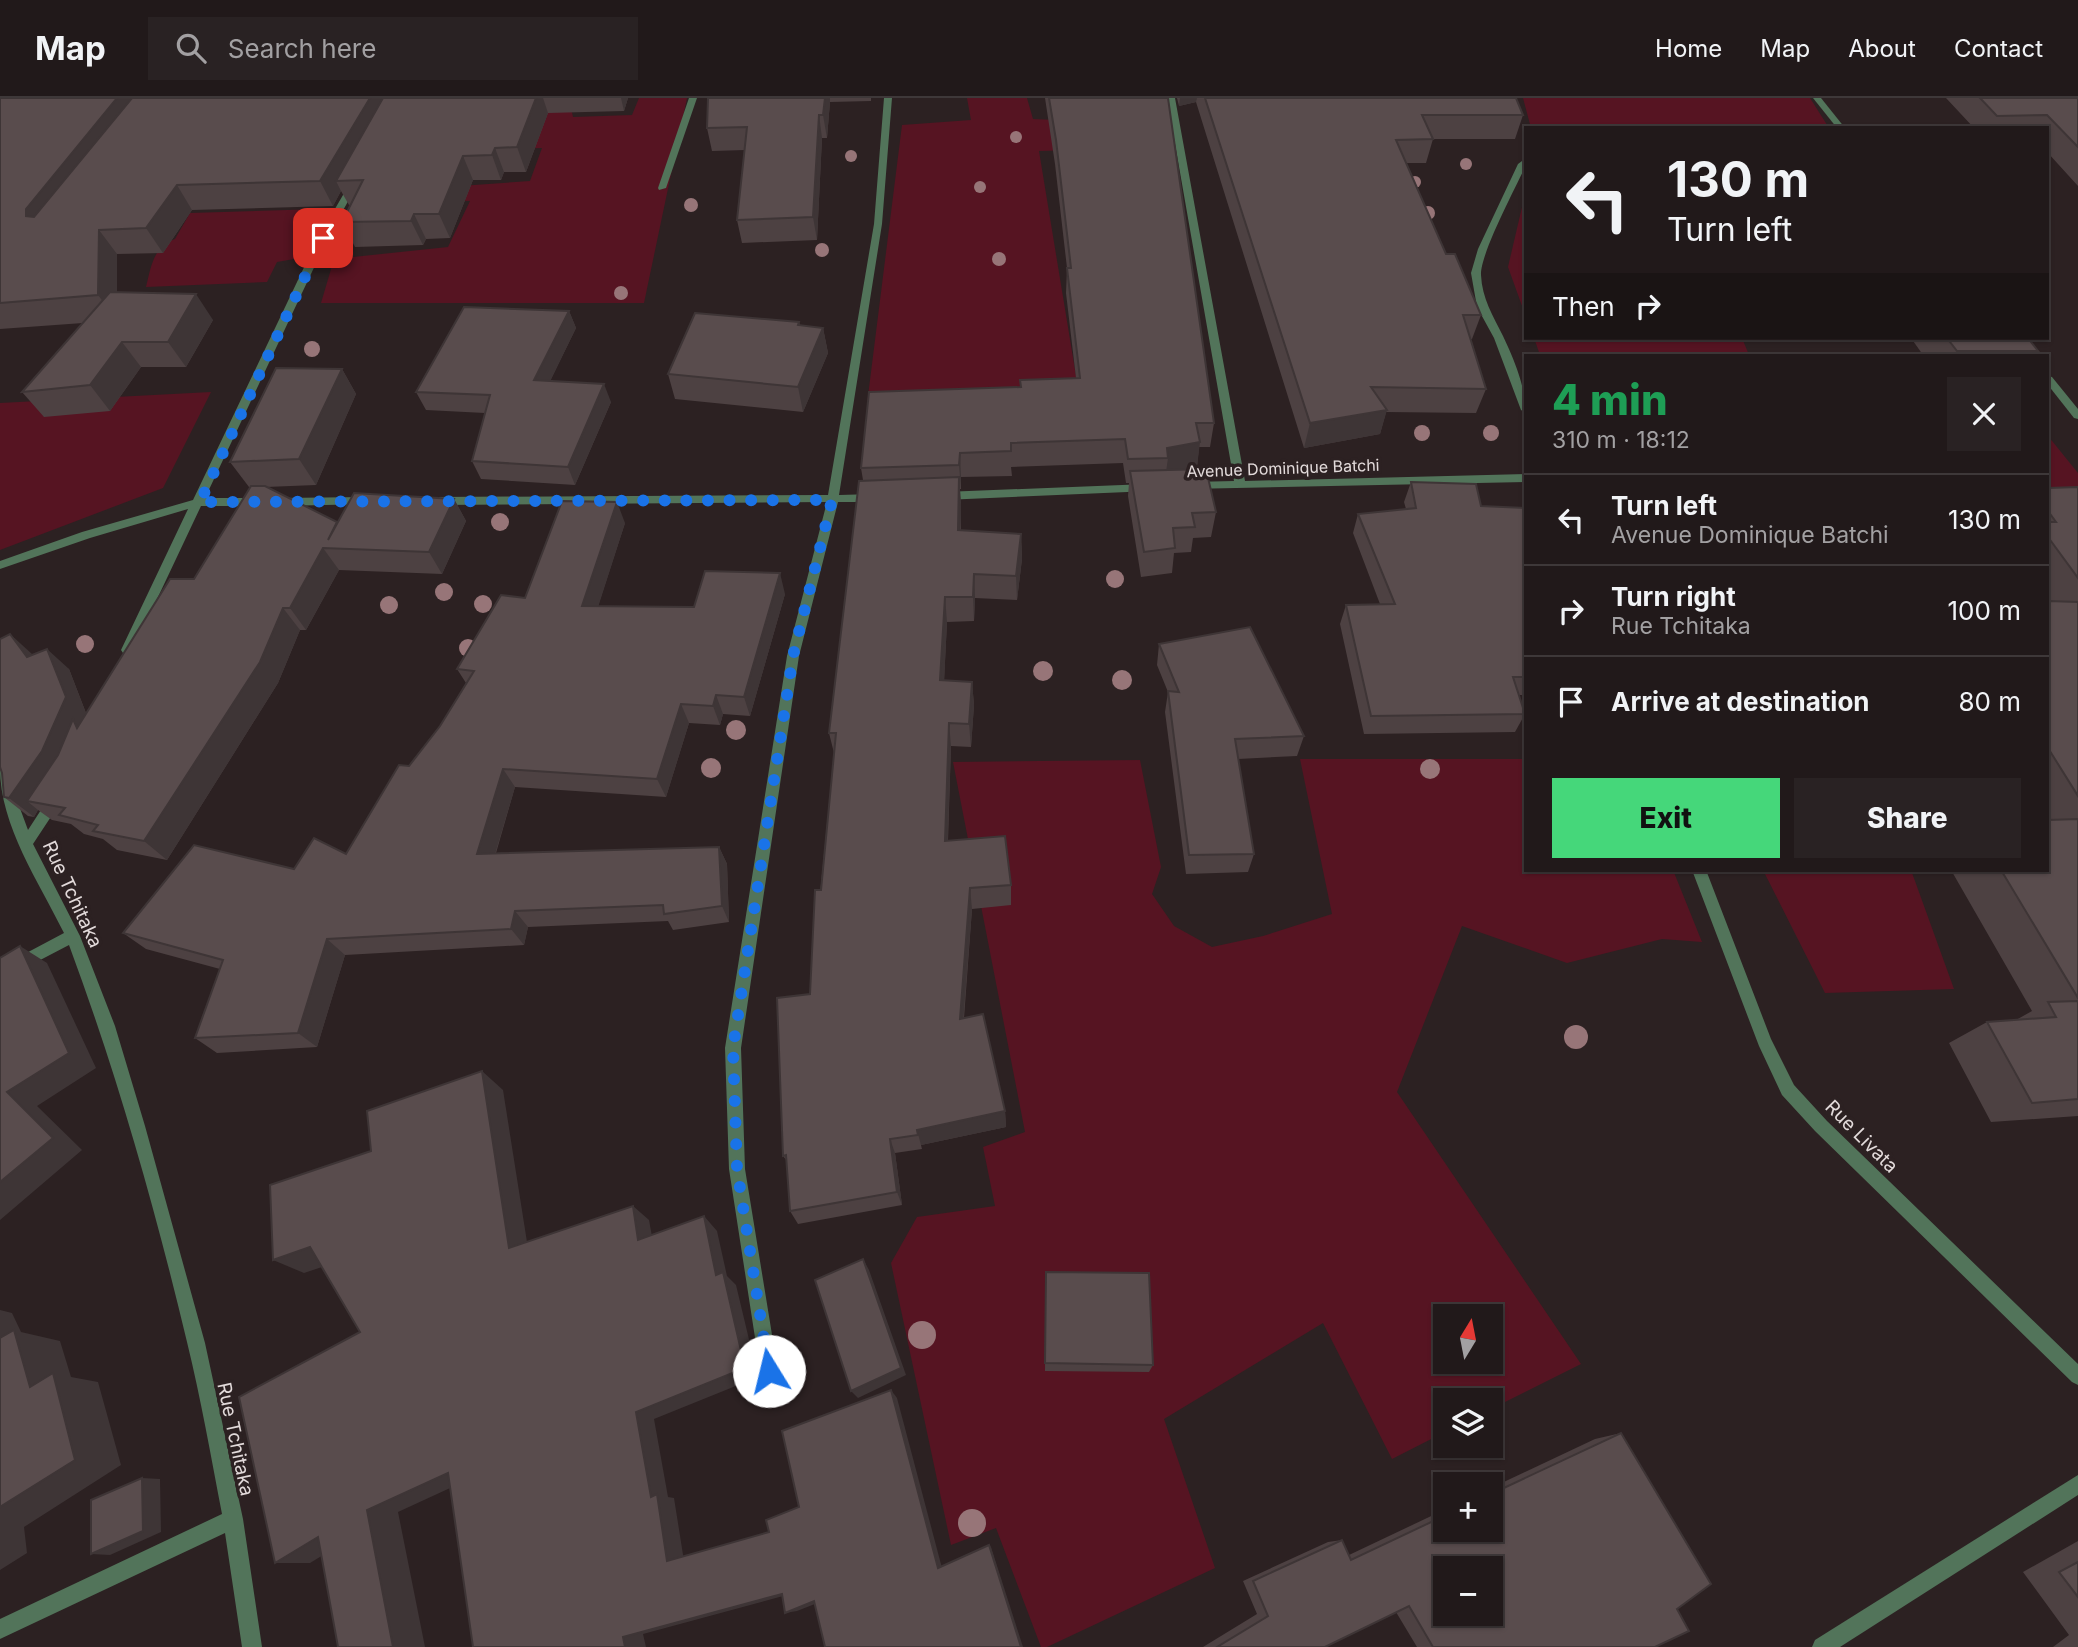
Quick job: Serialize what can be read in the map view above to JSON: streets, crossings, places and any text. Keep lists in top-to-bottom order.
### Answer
{
  "streets": {
    "street": ["Avenue Dominique Batchi", "Rue Tchitaka", "Rue Livata"]
  },
  "north": "top",
  "page": {
    "header": "Map",
    "search": "Search here",
    "nav": [
      "Home",
      "Map",
      "About",
      "Contact"
    ],
    "turn": ["130 m", "Turn left"],
    "then": "Then",
    "heading": ["4 min", "310 m · 18:12"],
    "list": [
      {
        "name": "Turn left",
        "note": "Avenue Dominique Batchi",
        "value": "130 m"
      },
      {
        "name": "Turn right",
        "note": "Rue Tchitaka",
        "value": "100 m"
      },
      {
        "name": "Arrive at destination",
        "value": "80 m"
      }
    ],
    "buttons": ["Exit", "Share"],
    "map_buttons": ["+", "−"]
  }
}
